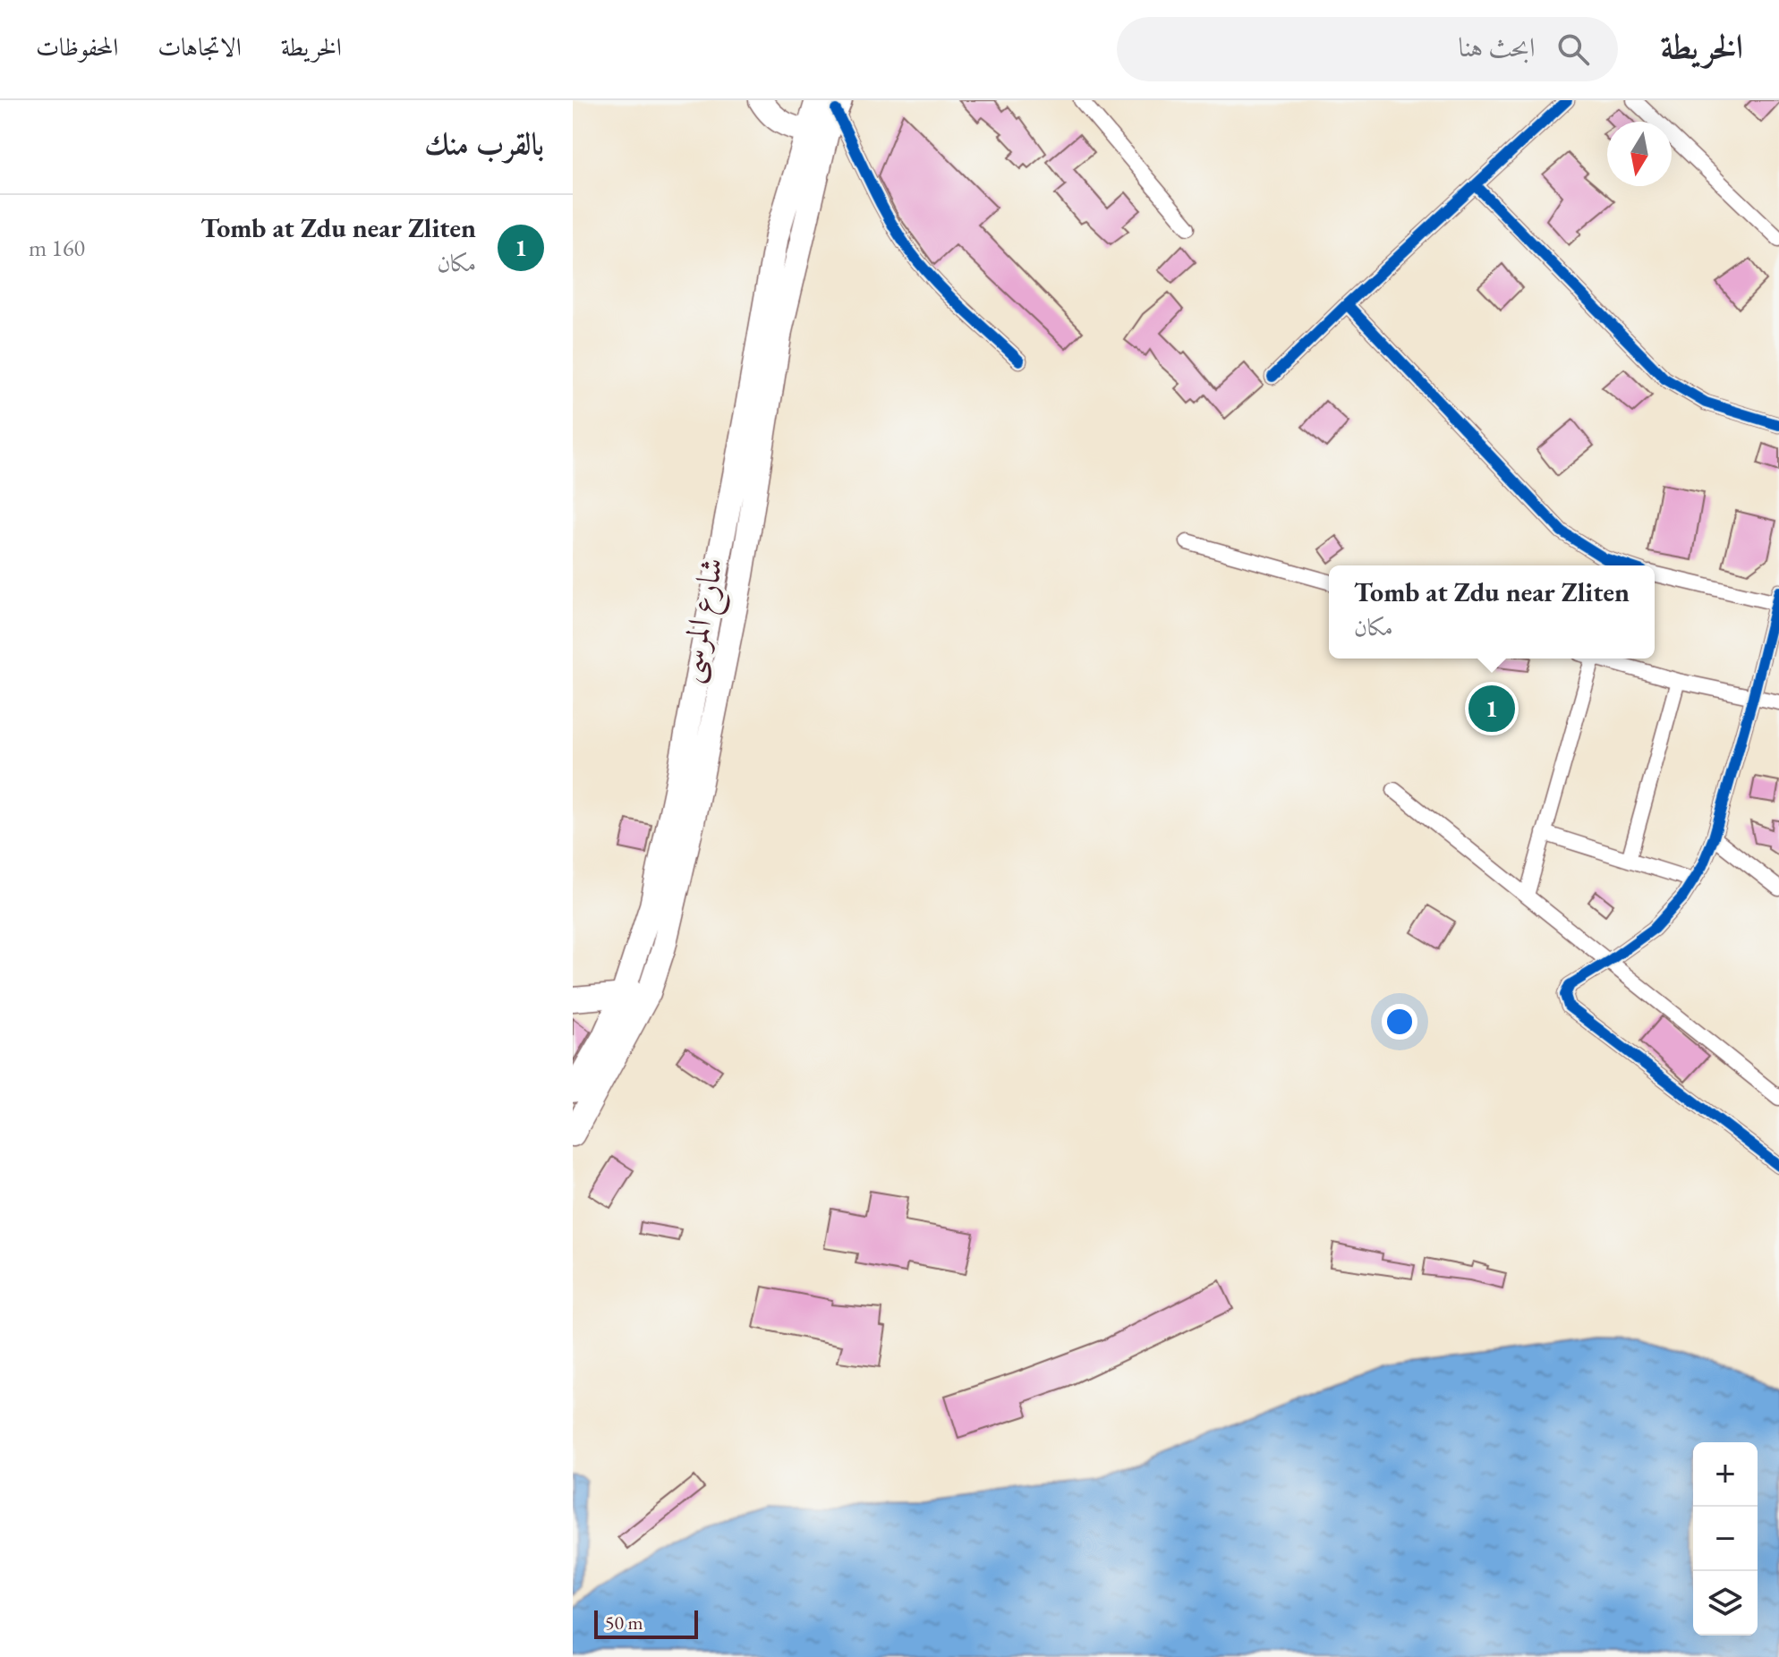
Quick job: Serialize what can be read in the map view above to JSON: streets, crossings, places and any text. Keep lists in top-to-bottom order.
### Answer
{
  "streets": {
    "main road": ["شارع المرسى"]
  },
  "scale_bar": "50 m",
  "north": "bottom",
  "page": {
    "header": "الخريطة",
    "search": "ابحث هنا",
    "nav": ["الخريطة", "الاتجاهات", "المحفوظات"],
    "heading": "بالقرب منك",
    "list": [
      {
        "mark": "1",
        "name": "Tomb at Zdu near Zliten",
        "note": "مكان",
        "value": "160 m"
      }
    ],
    "popup": ["Tomb at Zdu near Zliten", "مكان"],
    "pins": "1",
    "map_buttons": ["+", "−"],
    "scale": "50 m"
  }
}
